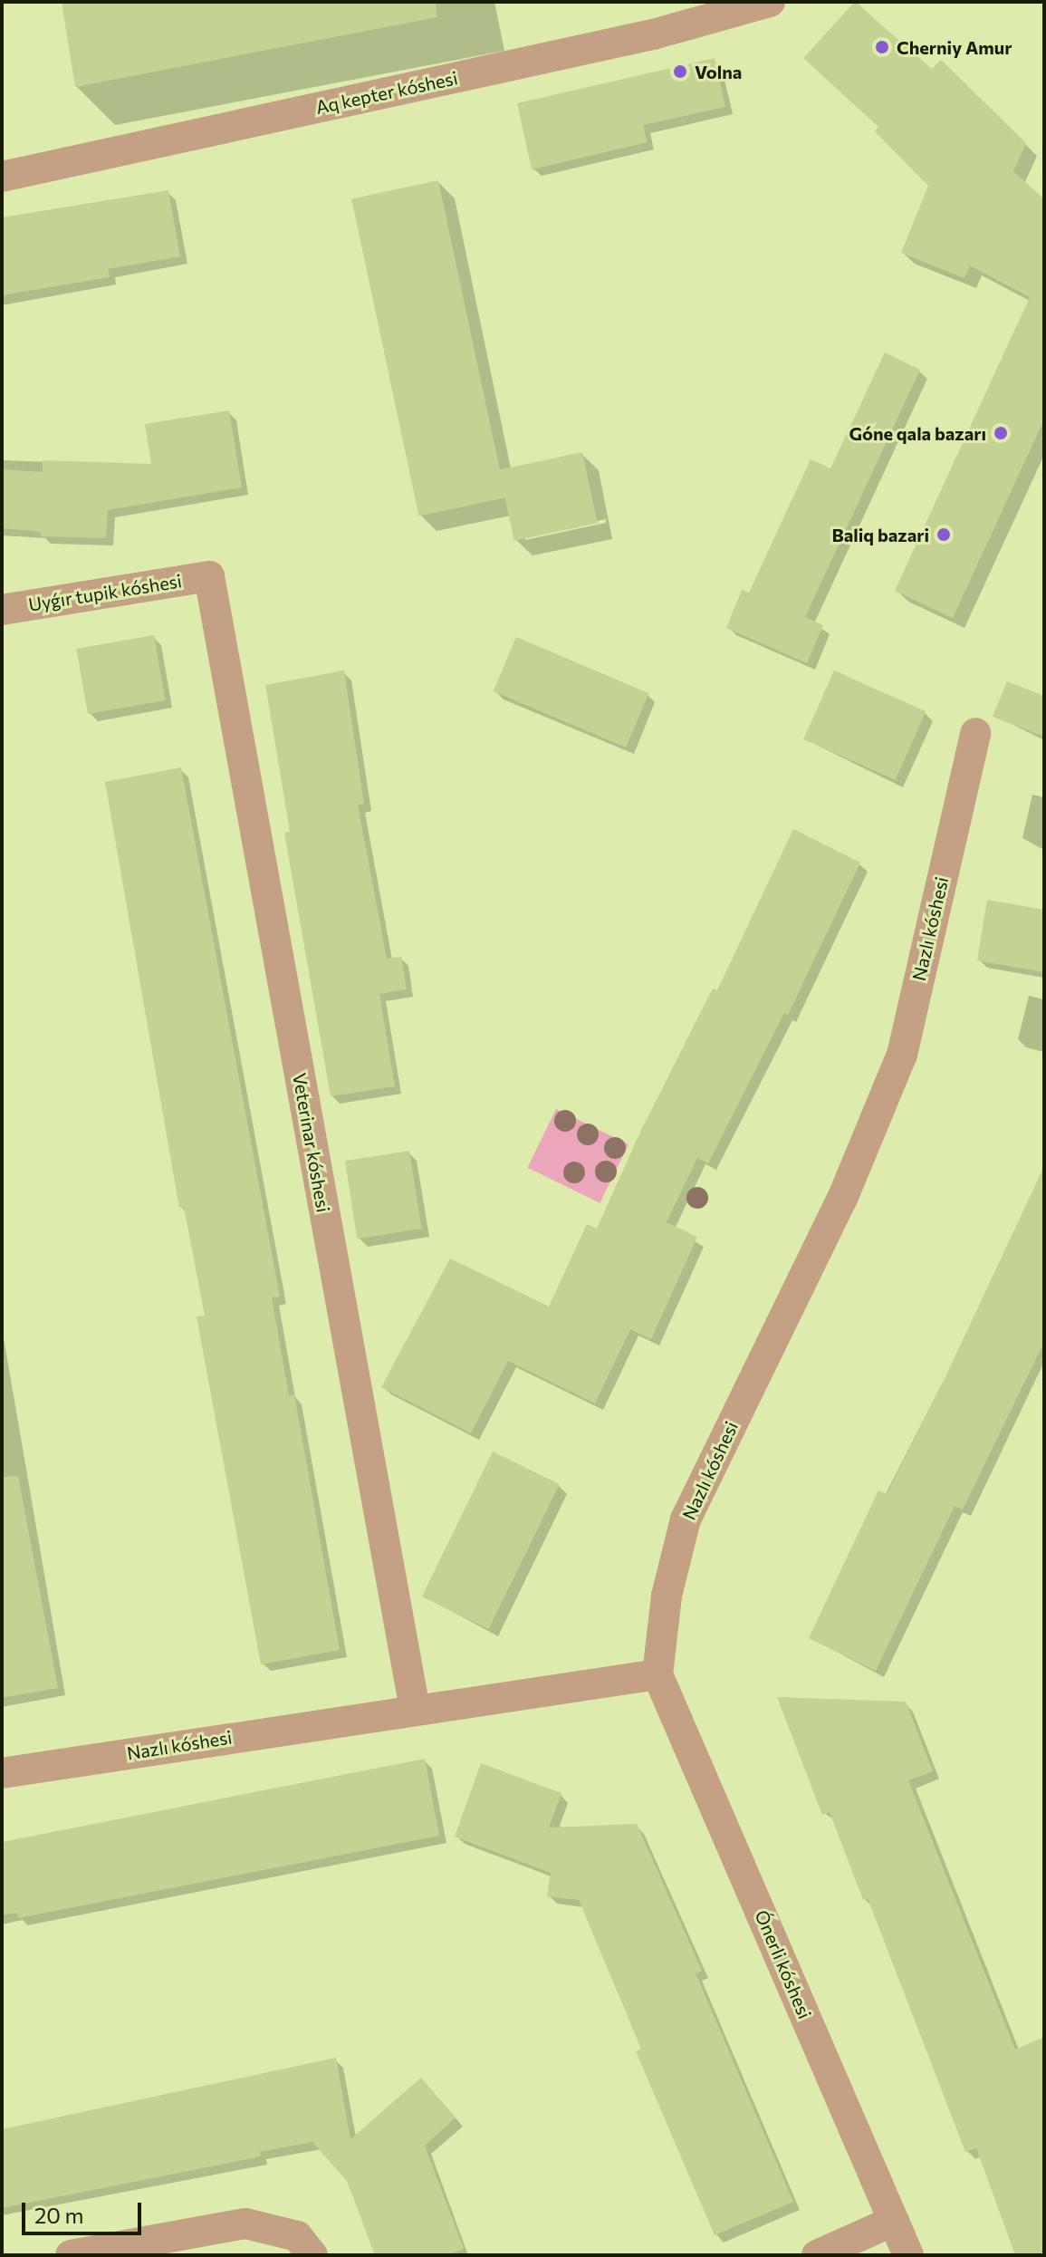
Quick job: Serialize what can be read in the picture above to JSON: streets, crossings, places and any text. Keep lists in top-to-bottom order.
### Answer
{
  "streets": {
    "street": [
      "Aq kepter kóshesi",
      "Uyǵır tupik kóshesi",
      "Nazlı kóshesi",
      "Veterinar kóshesi",
      "Ónerli kóshesi"
    ]
  },
  "crossings": [
    ["Uyǵır tupik kóshesi", "Veterinar kóshesi"],
    ["Nazlı kóshesi", "Veterinar kóshesi"],
    ["Nazlı kóshesi", "Ónerli kóshesi"]
  ],
  "places": [
    "Cherniy Amur",
    "Volna",
    "Góne qala bazarı",
    "Baliq bazari"
  ],
  "scale_bar": "20 m"
}
